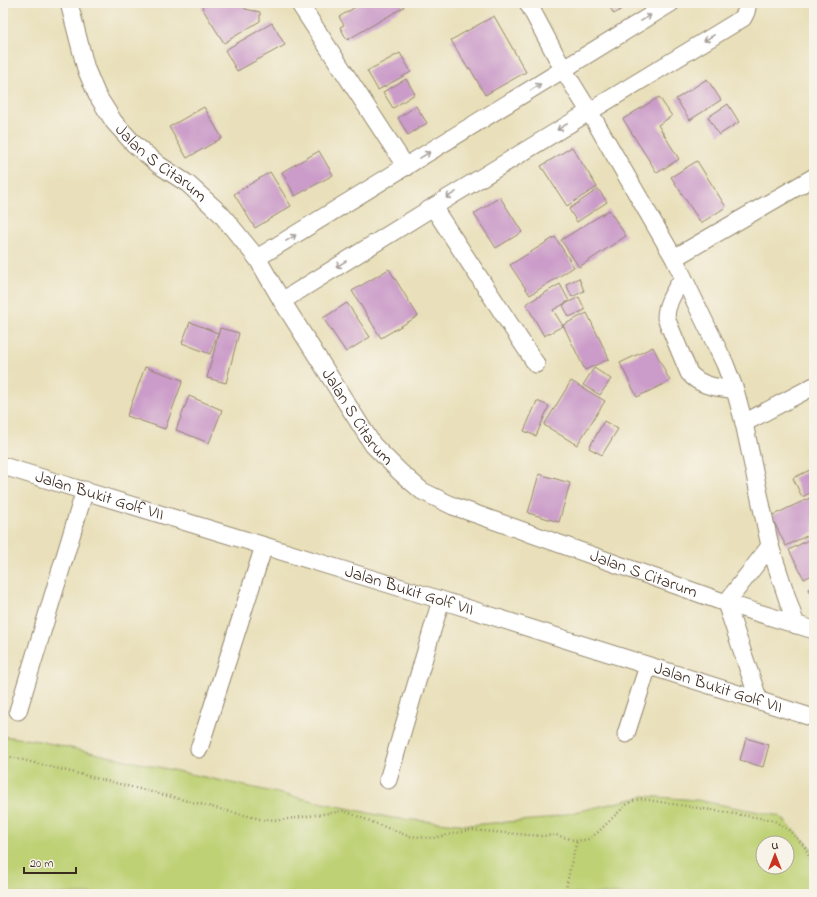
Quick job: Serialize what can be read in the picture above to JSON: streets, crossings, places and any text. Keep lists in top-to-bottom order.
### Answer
{
  "streets": {
    "street": ["Jalan S Citarum", "Jalan Bukit Golf VII"]
  },
  "scale_bar": "20 m",
  "north": "top"
}
